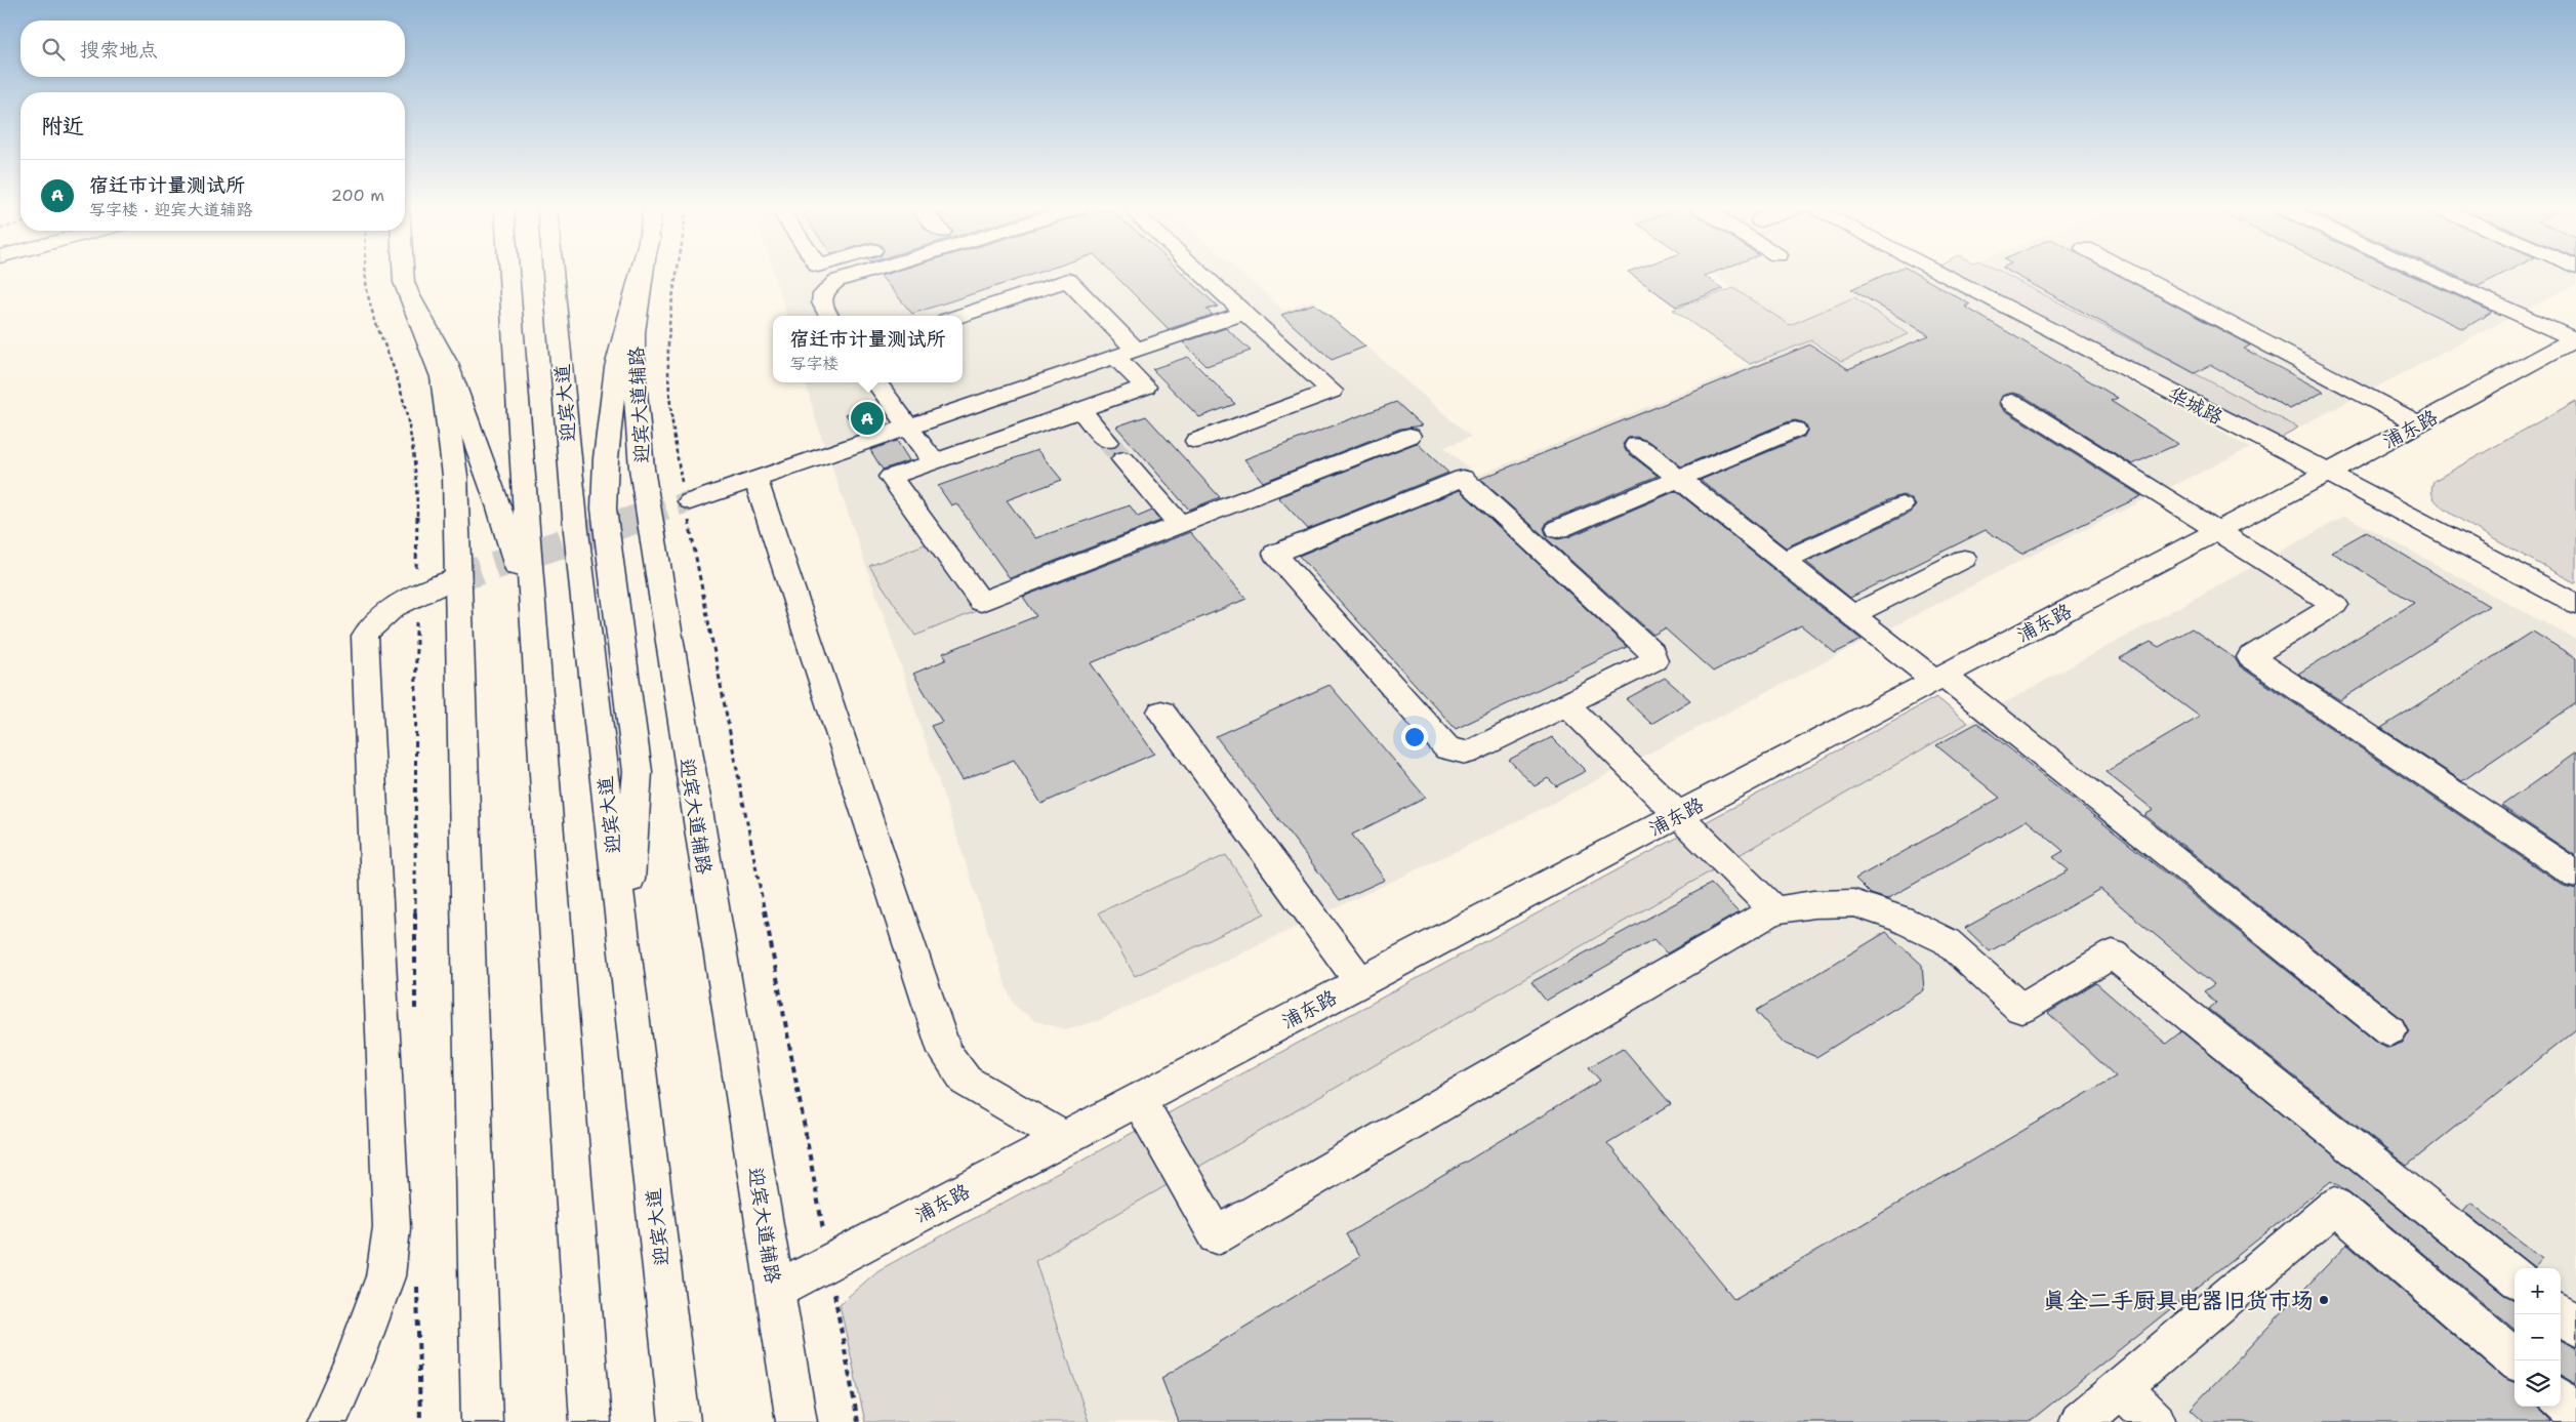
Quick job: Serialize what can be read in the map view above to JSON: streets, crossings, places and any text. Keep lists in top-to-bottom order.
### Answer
{
  "streets": {
    "main road": [
      "迎宾大道",
      "迎宾大道辅路",
      "华城路",
      "浦东路"
    ]
  },
  "crossings": [
    ["迎宾大道辅路", "浦东路"],
    ["华城路", "浦东路"]
  ],
  "places": ["真全二手厨具电器旧货市场"],
  "page": {
    "search": "搜索地点",
    "heading": "附近",
    "list": [
      {
        "mark": "A",
        "name": "宿迁市计量测试所",
        "note": "写字楼 · 迎宾大道辅路",
        "value": "200 m"
      }
    ],
    "popup": ["宿迁市计量测试所", "写字楼"],
    "pins": "A",
    "map_buttons": ["+", "−"]
  }
}
